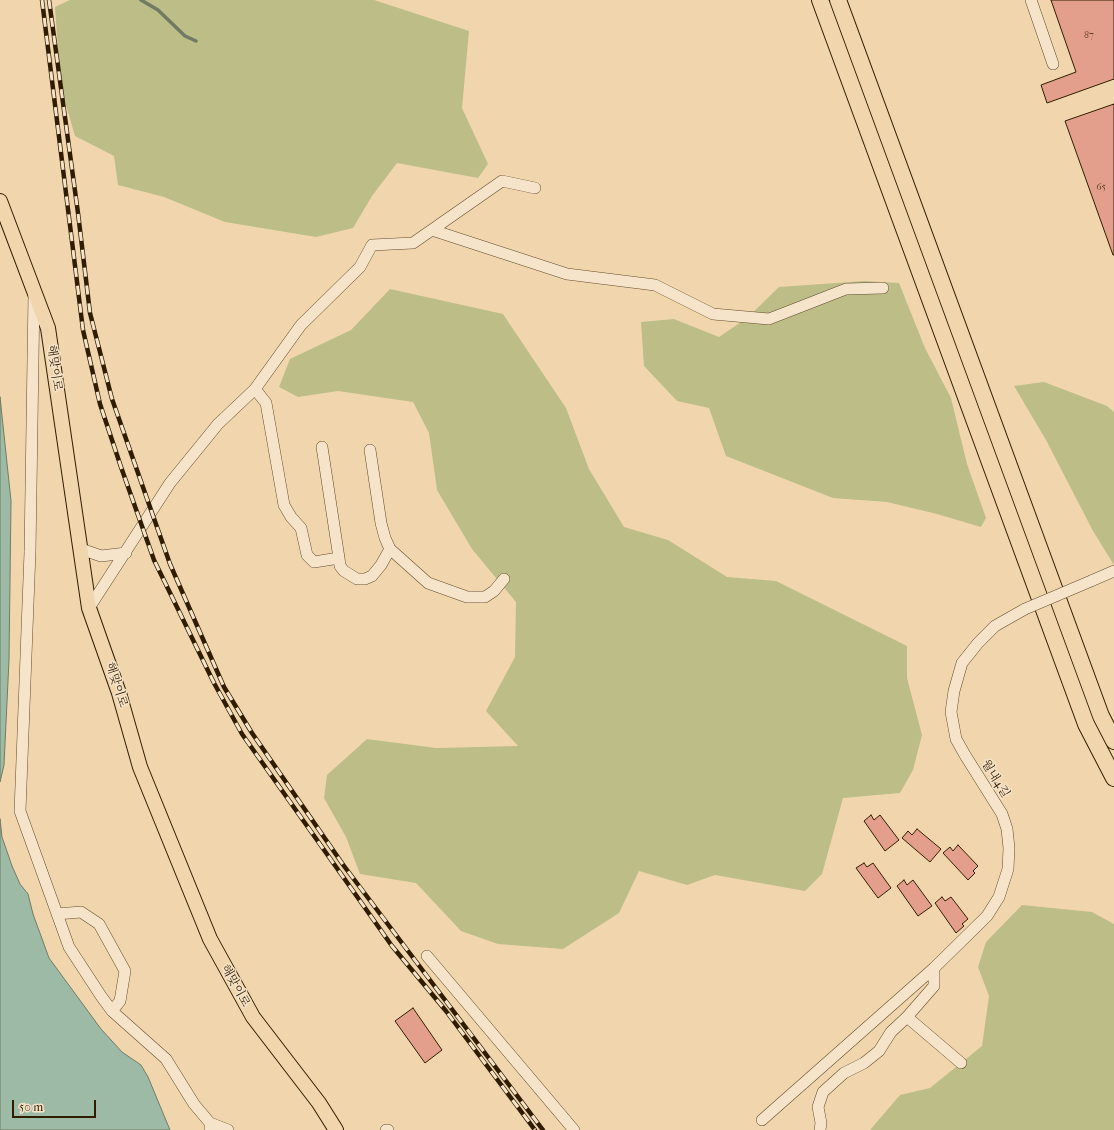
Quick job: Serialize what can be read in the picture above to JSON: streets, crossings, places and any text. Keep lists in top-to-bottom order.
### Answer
{
  "streets": {
    "main road": ["해맞이로"],
    "street": ["월내4길"]
  },
  "house_numbers": ["87", "65"],
  "scale_bar": "50 m"
}
